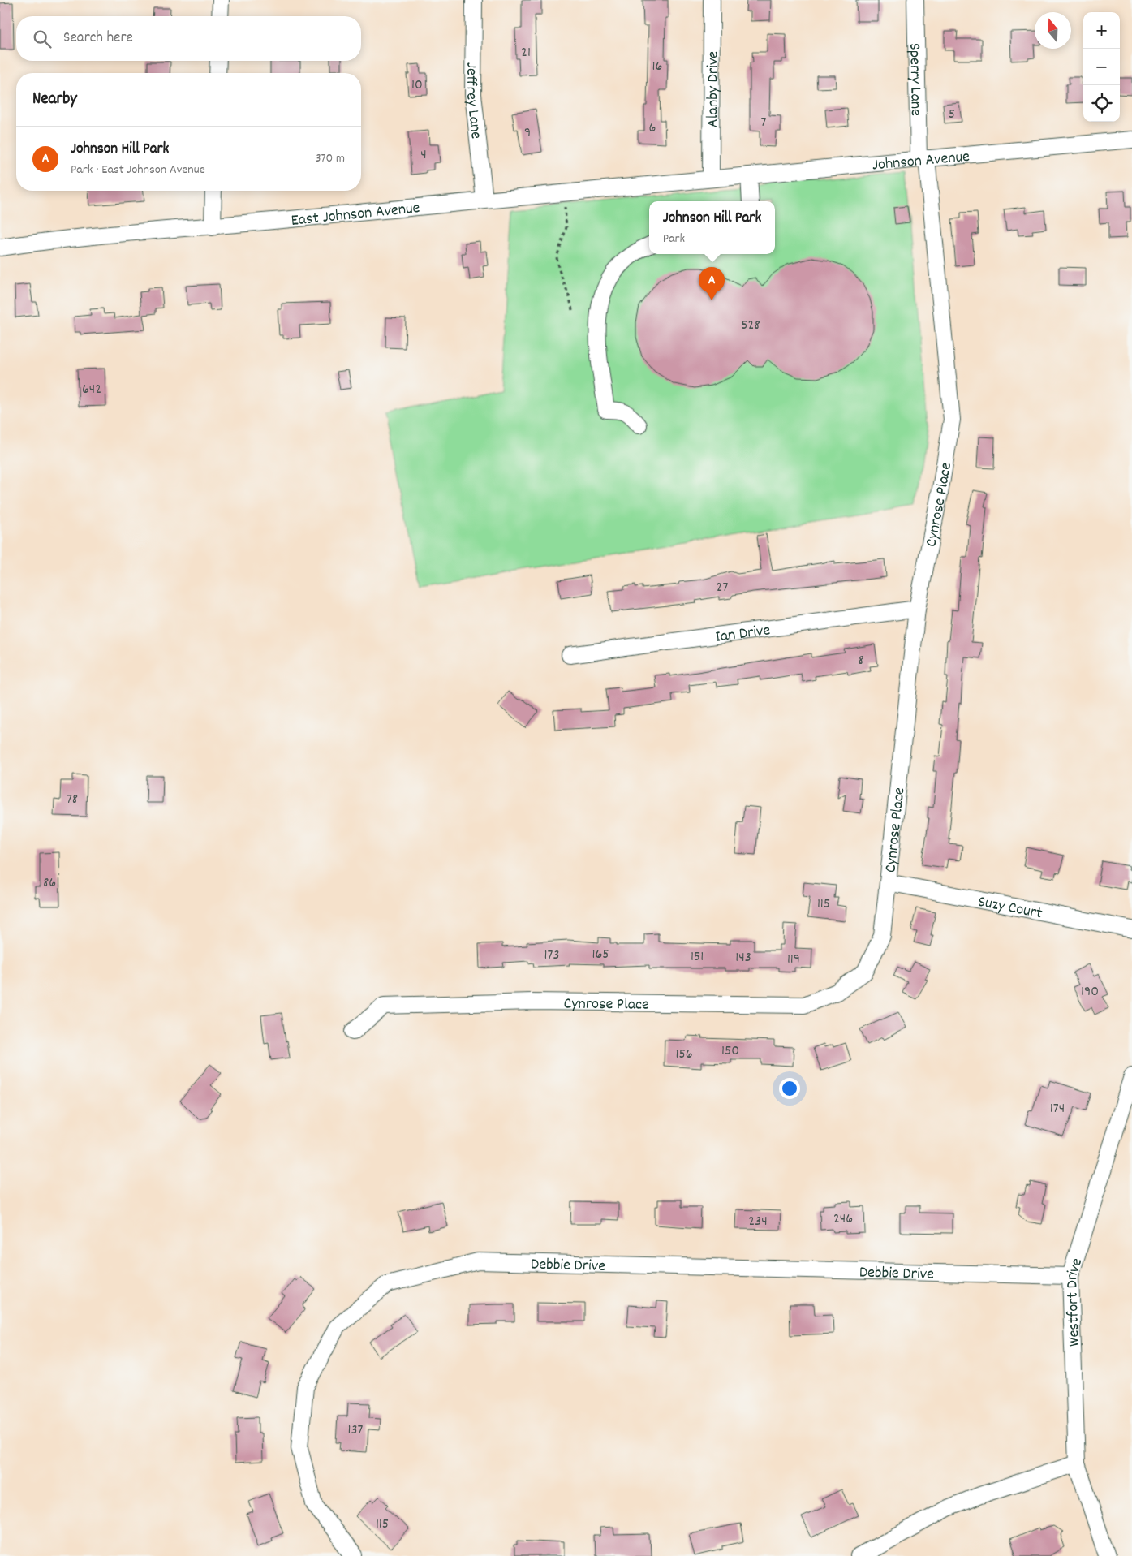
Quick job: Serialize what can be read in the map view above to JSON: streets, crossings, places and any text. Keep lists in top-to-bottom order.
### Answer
{
  "streets": {
    "street": [
      "Sperry Lane",
      "Alanby Drive",
      "Jeffrey Lane",
      "Johnson Avenue",
      "East Johnson Avenue",
      "Cynrose Place",
      "Ian Drive",
      "Suzy Court",
      "Debbie Drive",
      "Westfort Drive"
    ]
  },
  "crossings": [
    ["Sperry Lane", "Johnson Avenue"],
    ["Sperry Lane", "Cynrose Place"],
    ["Alanby Drive", "Johnson Avenue"],
    ["Alanby Drive", "East Johnson Avenue"],
    ["Jeffrey Lane", "East Johnson Avenue"],
    ["Johnson Avenue", "East Johnson Avenue"],
    ["Johnson Avenue", "Cynrose Place"],
    ["Cynrose Place", "Ian Drive"],
    ["Cynrose Place", "Suzy Court"],
    ["Debbie Drive", "Westfort Drive"]
  ],
  "house_numbers": [
    "21",
    "16",
    "10",
    "5",
    "7",
    "6",
    "9",
    "4",
    "528",
    "642",
    "27",
    "8",
    "78",
    "86",
    "115",
    "165",
    "173",
    "151",
    "143",
    "119",
    "190",
    "150",
    "156",
    "174",
    "246",
    "234",
    "137",
    "115"
  ],
  "north": "top",
  "page": {
    "map_buttons": ["+", "−"],
    "search": "Search here",
    "heading": "Nearby",
    "list": [
      {
        "mark": "A",
        "name": "Johnson Hill Park",
        "note": "Park · East Johnson Avenue",
        "value": "370 m"
      }
    ],
    "popup": ["Johnson Hill Park", "Park"],
    "pins": "A"
  }
}
